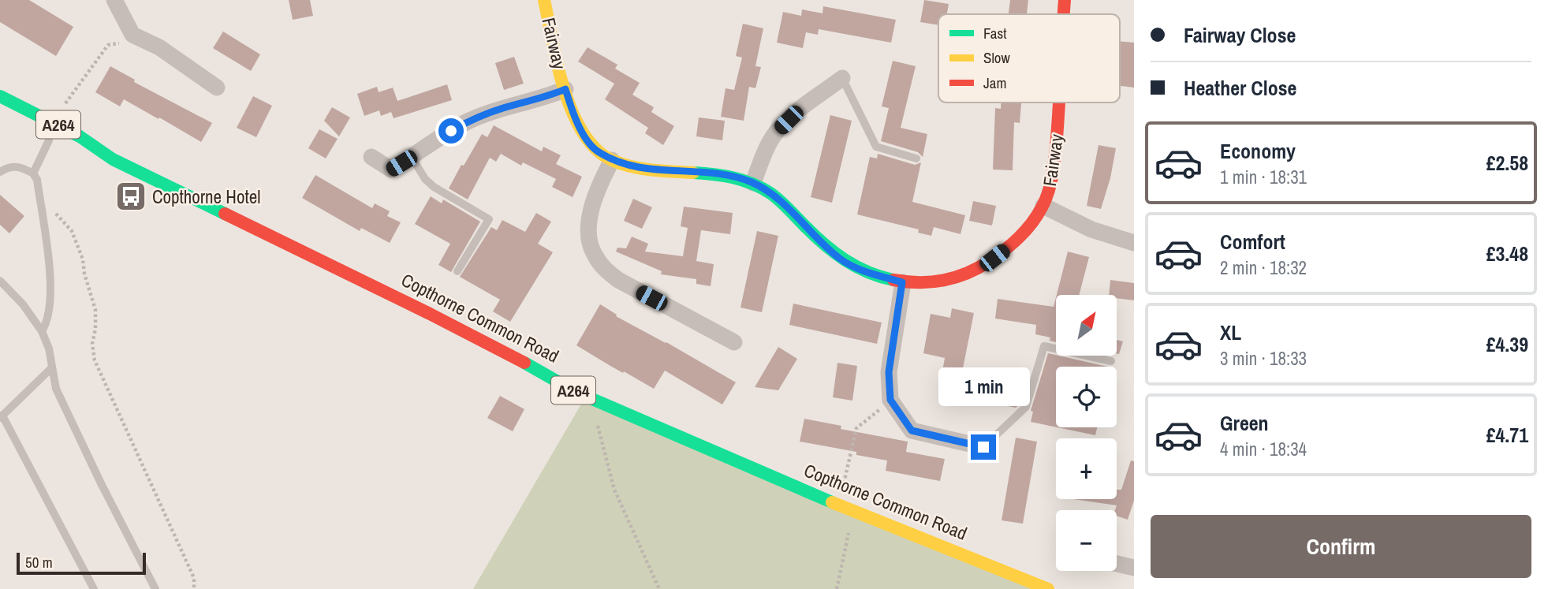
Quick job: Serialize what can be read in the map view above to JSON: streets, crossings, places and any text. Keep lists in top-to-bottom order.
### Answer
{
  "streets": {
    "main road": ["Fairway", "A264", "Copthorne Common Road"]
  },
  "places": {
    "bus stop": ["Copthorne Hotel"]
  },
  "legend": ["Fast", "Slow", "Jam"],
  "scale_bar": "50 m",
  "north": "top right",
  "page": {
    "banner": ["Fairway Close", "Heather Close"],
    "list": [
      {
        "name": "Economy",
        "note": "1 min · 18:31",
        "value": "£2.58"
      },
      {
        "name": "Comfort",
        "note": "2 min · 18:32",
        "value": "£3.48"
      },
      {
        "name": "XL",
        "note": "3 min · 18:33",
        "value": "£4.39"
      },
      {
        "name": "Green",
        "note": "4 min · 18:34",
        "value": "£4.71"
      }
    ],
    "map_buttons": ["+", "−"],
    "bubble": "1 min",
    "buttons": "Confirm",
    "scale": "50 m"
  }
}
